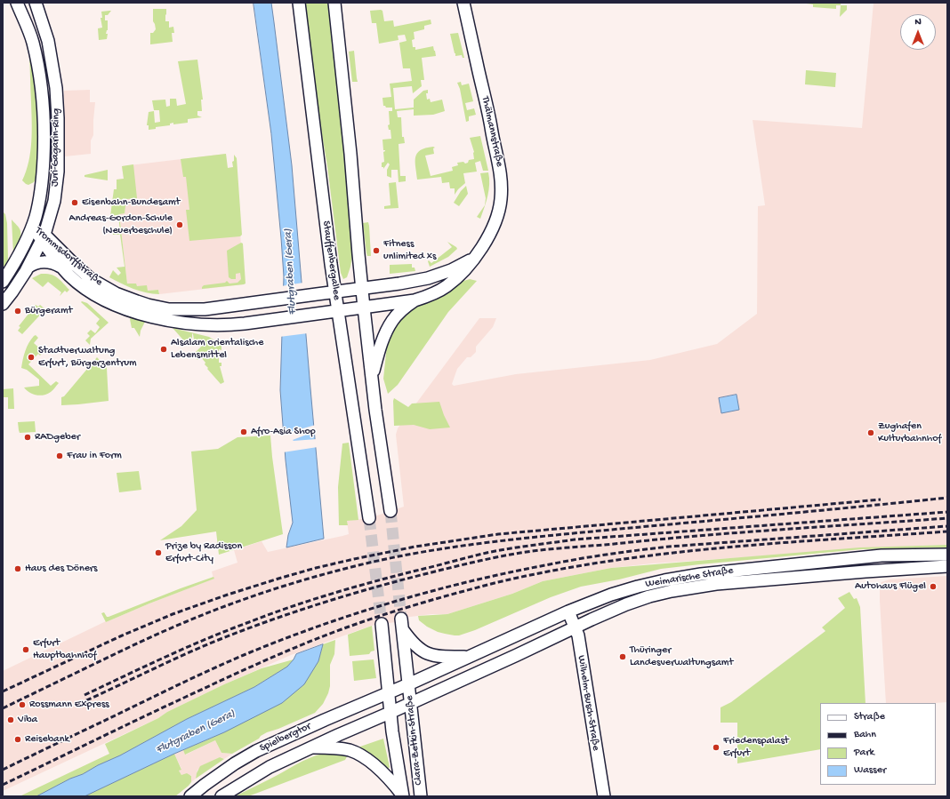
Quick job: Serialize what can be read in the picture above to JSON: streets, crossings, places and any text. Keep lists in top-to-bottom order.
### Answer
{
  "streets": {
    "main road": [
      "Thälmannstraße",
      "Juri-Gagarin-Ring",
      "Trommsdorffstraße",
      "Stauffenbergallee",
      "Weimarische Straße",
      "Wilhelm-Busch-Straße",
      "Spielbergtor",
      "Clara-Zetkin-Straße"
    ]
  },
  "crossings": [
    ["Thälmannstraße", "Trommsdorffstraße"],
    ["Thälmannstraße", "Stauffenbergallee"],
    ["Juri-Gagarin-Ring", "Trommsdorffstraße"],
    ["Trommsdorffstraße", "Stauffenbergallee"],
    ["Weimarische Straße", "Wilhelm-Busch-Straße"],
    ["Weimarische Straße", "Spielbergtor"],
    ["Weimarische Straße", "Clara-Zetkin-Straße"],
    ["Spielbergtor", "Clara-Zetkin-Straße"]
  ],
  "water": ["Flutgraben (Gera)"],
  "places": [
    "Eisenbahn-Bundesamt",
    "Andreas-Gordon-Schule (Neuerbeschule)",
    "Fitness unlimited xs",
    "Bürgeramt",
    "Alsalam orientalische Lebensmittel",
    "Stadtverwaltung Erfurt, Bürgerzentrum",
    "Afro-Asia Shop",
    "Zughafen Kulturbahnhof",
    "RADgeber",
    "Frau in Form",
    "Prize by Radisson Erfurt-City",
    "Haus des Döners",
    "Autohaus Flügel",
    "Erfurt Hauptbahnhof",
    "Thüringer Landesverwaltungsamt",
    "Rossmann Express",
    "Viba",
    "Reisebank",
    "Friedenspalast Erfurt"
  ],
  "legend": [
    "Straße",
    "Bahn",
    "Park",
    "Wasser"
  ],
  "north": "top"
}
